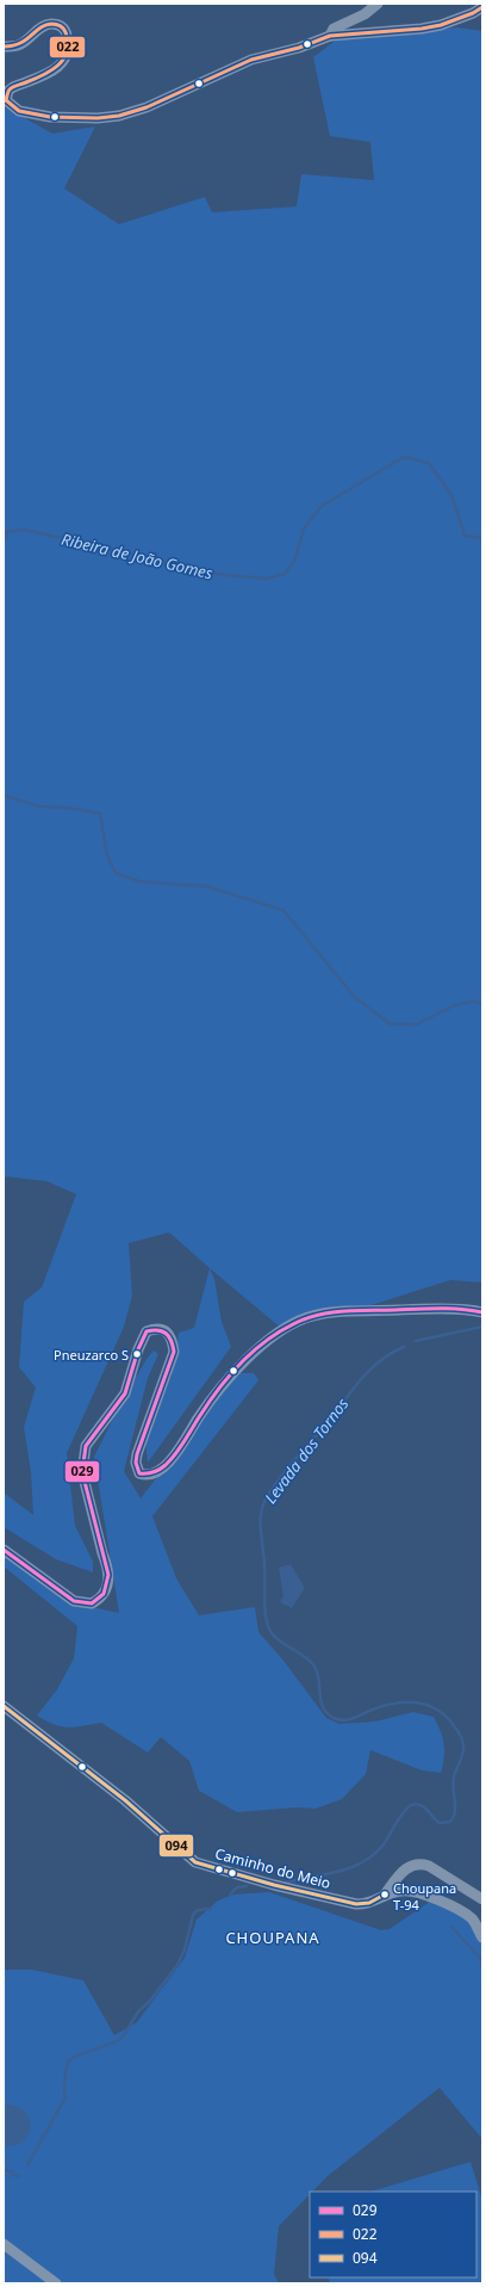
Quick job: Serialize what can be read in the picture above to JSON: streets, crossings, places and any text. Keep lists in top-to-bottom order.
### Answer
{
  "streets": {
    "street": ["Caminho do Meio"]
  },
  "districts": ["CHOUPANA"],
  "water": ["Ribeira de João Gomes", "Levada dos Tornos"],
  "places": ["Pneuzarco S", "Choupana T-94"],
  "lines": ["transit line 022", "transit line 029", "transit line 094"],
  "legend": ["029", "022", "094"]
}
